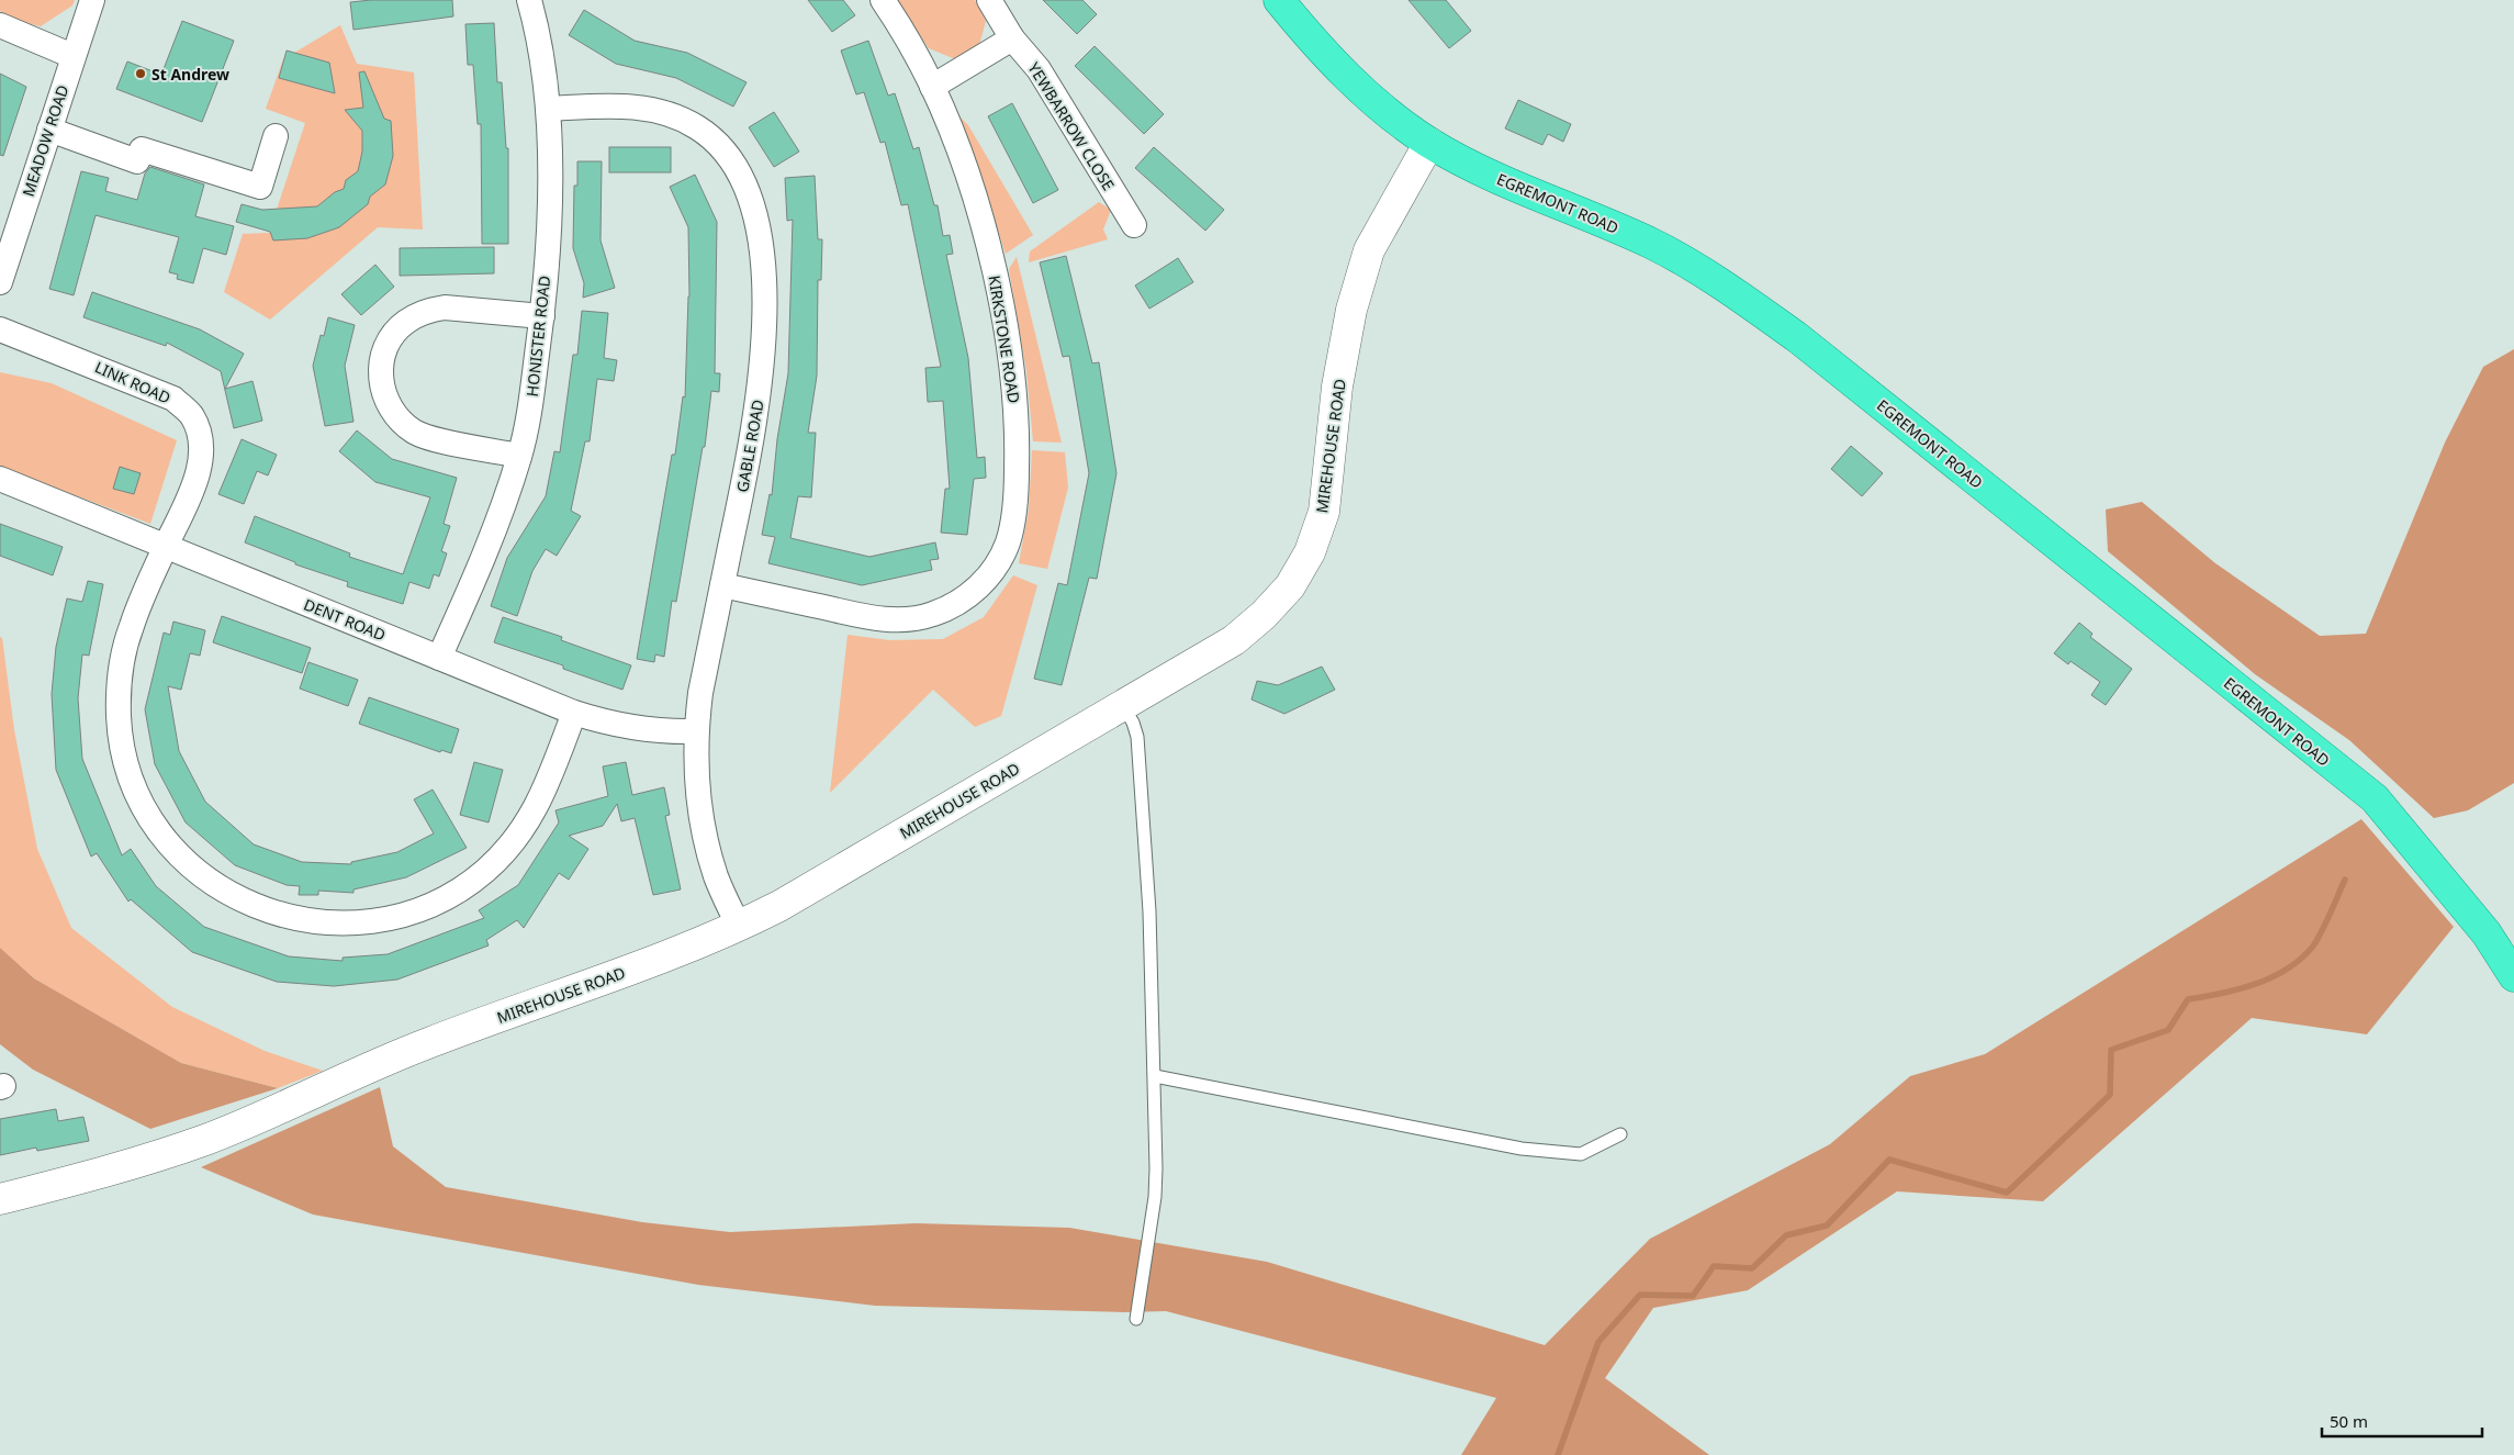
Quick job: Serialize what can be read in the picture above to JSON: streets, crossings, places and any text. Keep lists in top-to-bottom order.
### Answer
{
  "streets": {
    "highway": ["EGREMONT ROAD"],
    "street": [
      "YEWBARROW CLOSE",
      "MEADOW ROAD",
      "HONISTER ROAD",
      "KIRKSTONE ROAD",
      "LINK ROAD",
      "GABLE ROAD",
      "MIREHOUSE ROAD",
      "DENT ROAD"
    ]
  },
  "crossings": [
    ["EGREMONT ROAD", "MIREHOUSE ROAD"],
    ["HONISTER ROAD", "GABLE ROAD"],
    ["HONISTER ROAD", "DENT ROAD"],
    ["KIRKSTONE ROAD", "GABLE ROAD"],
    ["LINK ROAD", "DENT ROAD"],
    ["GABLE ROAD", "MIREHOUSE ROAD"],
    ["GABLE ROAD", "DENT ROAD"]
  ],
  "places": ["St Andrew"],
  "scale_bar": "50 m"
}
